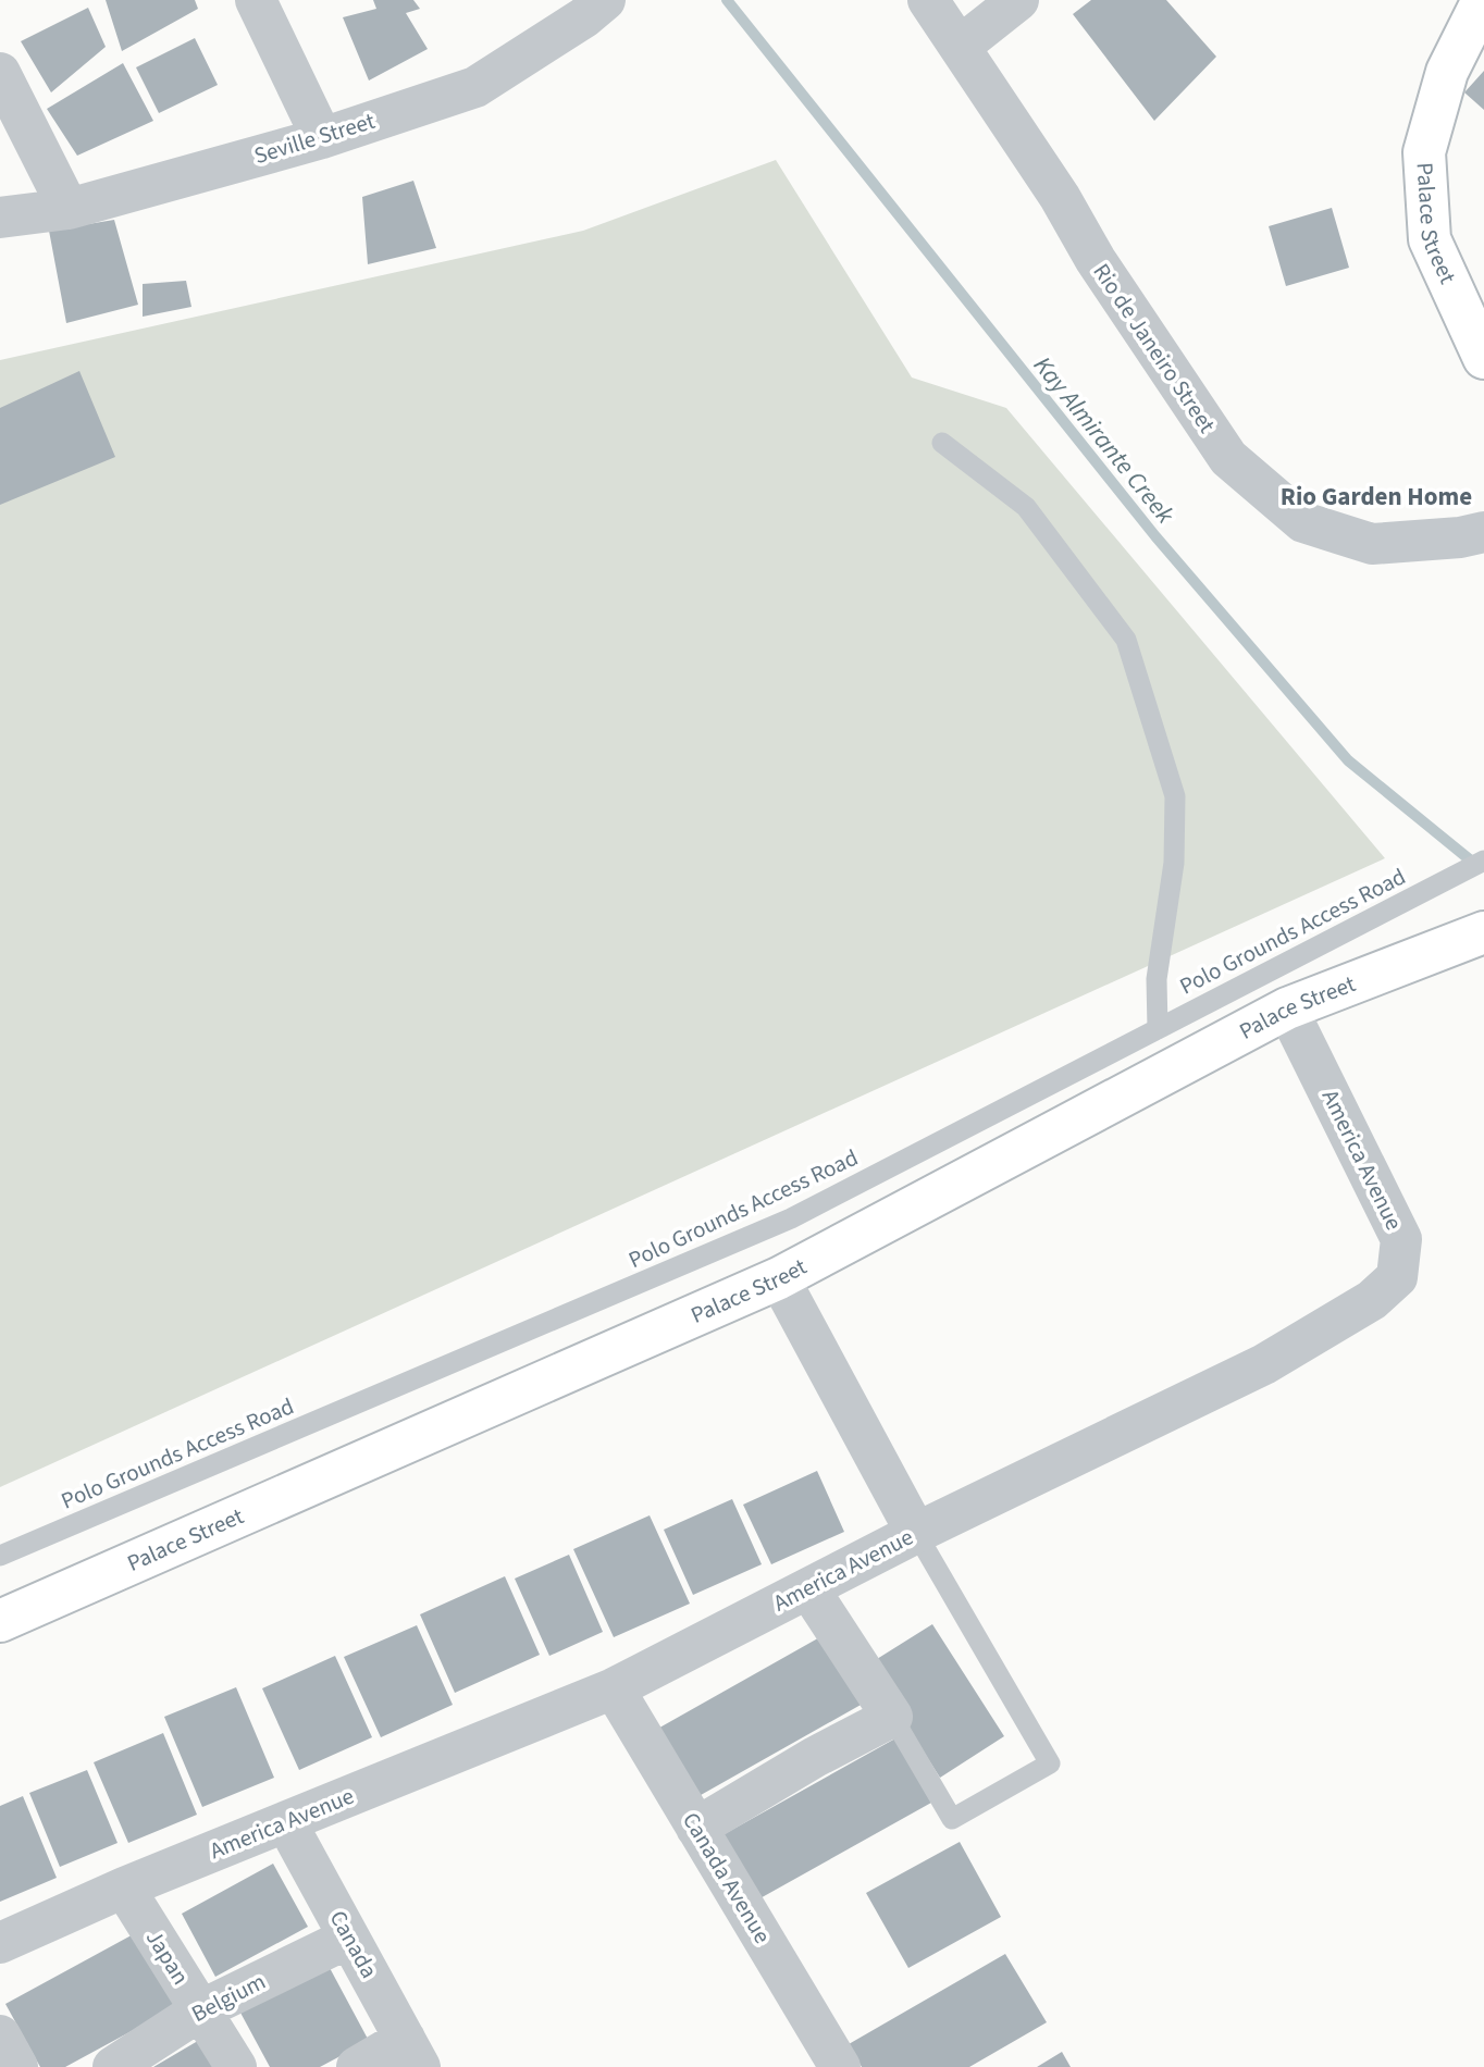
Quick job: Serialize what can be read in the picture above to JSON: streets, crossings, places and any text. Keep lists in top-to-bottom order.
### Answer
{
  "streets": {
    "street": [
      "Seville Street",
      "Palace Street",
      "Rio de Janeiro Street",
      "America Avenue",
      "Canada Avenue",
      "Canada",
      "Japan",
      "Belgium"
    ],
    "lane": ["Polo Grounds Access Road"]
  },
  "crossings": [
    ["Palace Street", "America Avenue"],
    ["America Avenue", "Canada Avenue"],
    ["America Avenue", "Canada"],
    ["America Avenue", "Japan"],
    ["Canada", "Belgium"],
    ["Japan", "Belgium"]
  ],
  "districts": ["Rio Garden Home"],
  "water": ["Kay Almirante Creek"]
}
